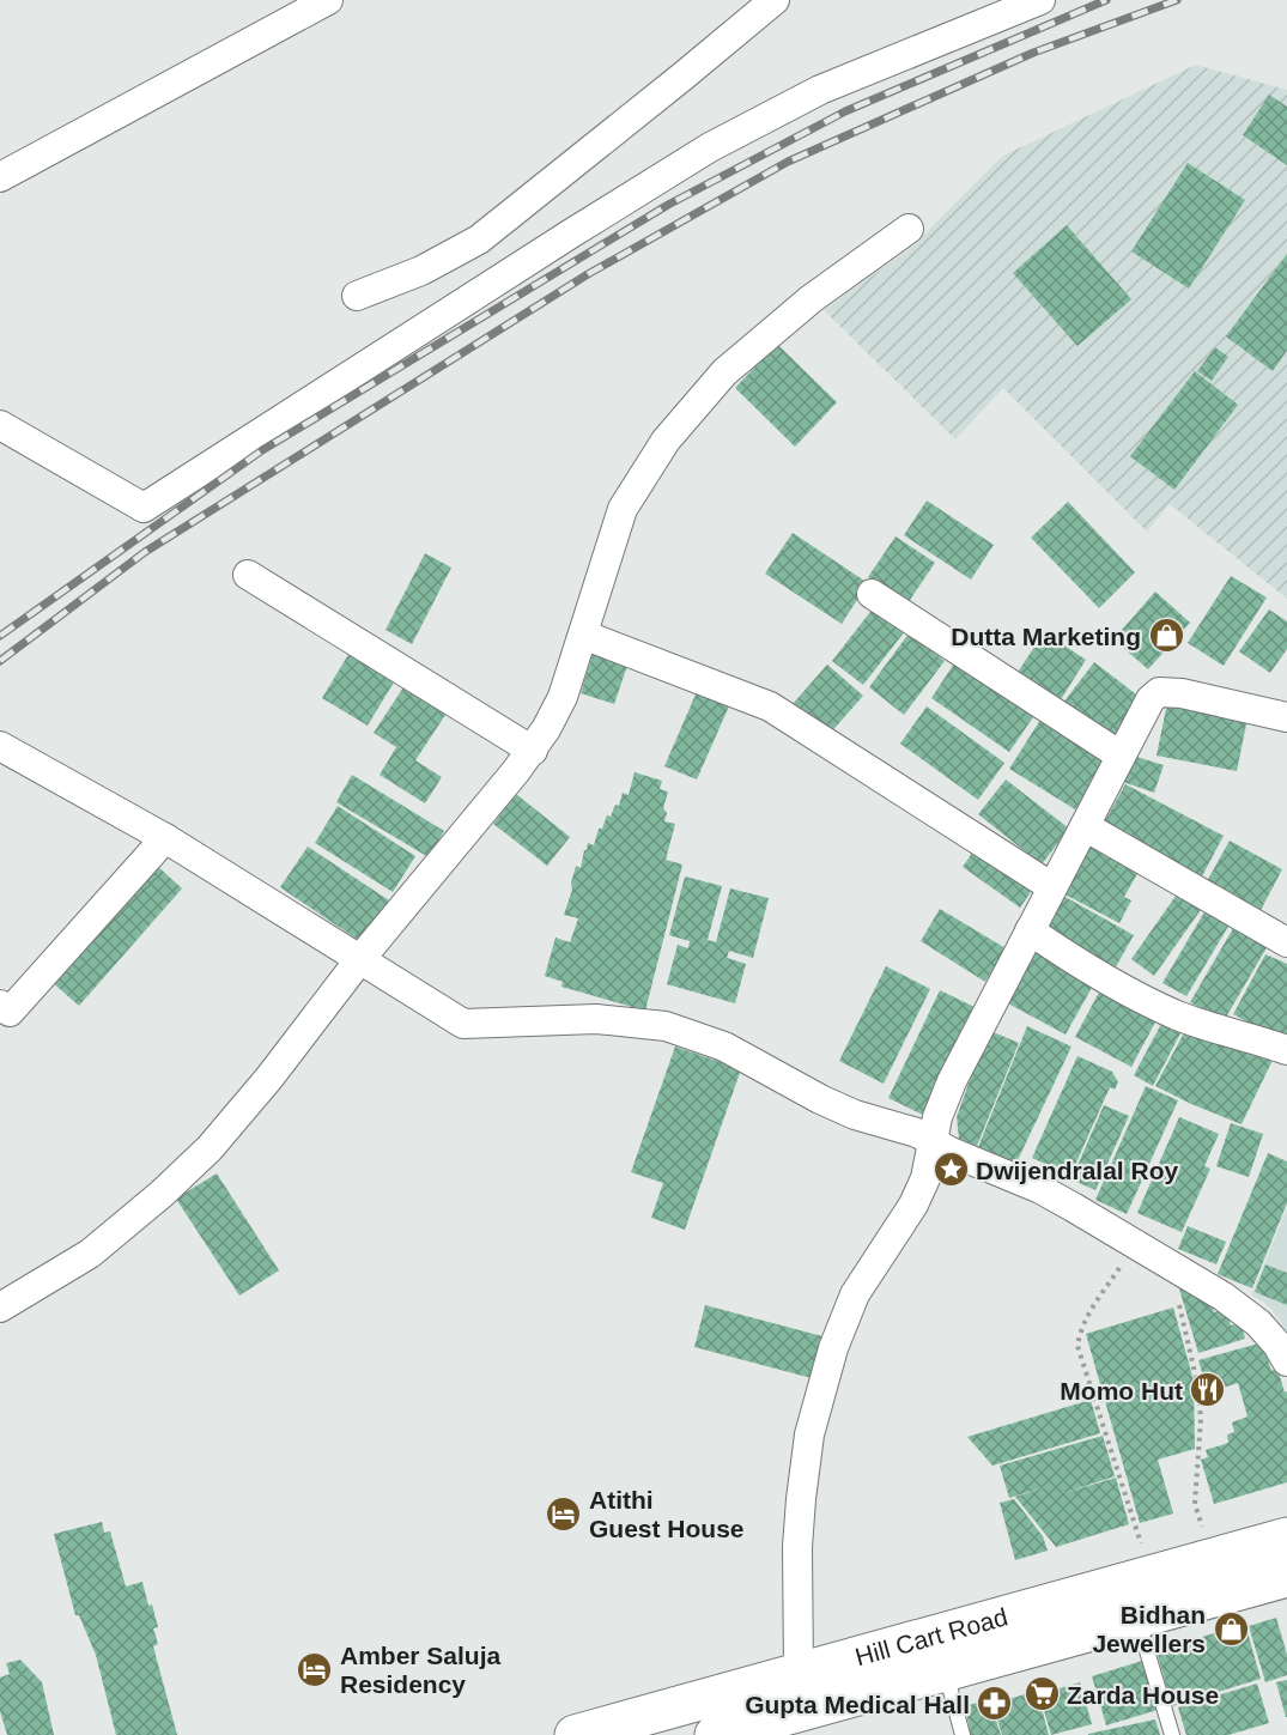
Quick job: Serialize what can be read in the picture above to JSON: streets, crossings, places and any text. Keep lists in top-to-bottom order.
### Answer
{
  "streets": {
    "main road": ["Hill Cart Road"]
  },
  "places": {
    "shop": ["Dutta Marketing", "Bidhan Jewellers"],
    "place": ["Dwijendralal Roy"],
    "restaurant": ["Momo Hut"],
    "hotel": ["Atithi Guest House", "Amber Saluja Residency"],
    "supermarket": ["Zarda House"],
    "pharmacy": ["Gupta Medical Hall"]
  }
}
